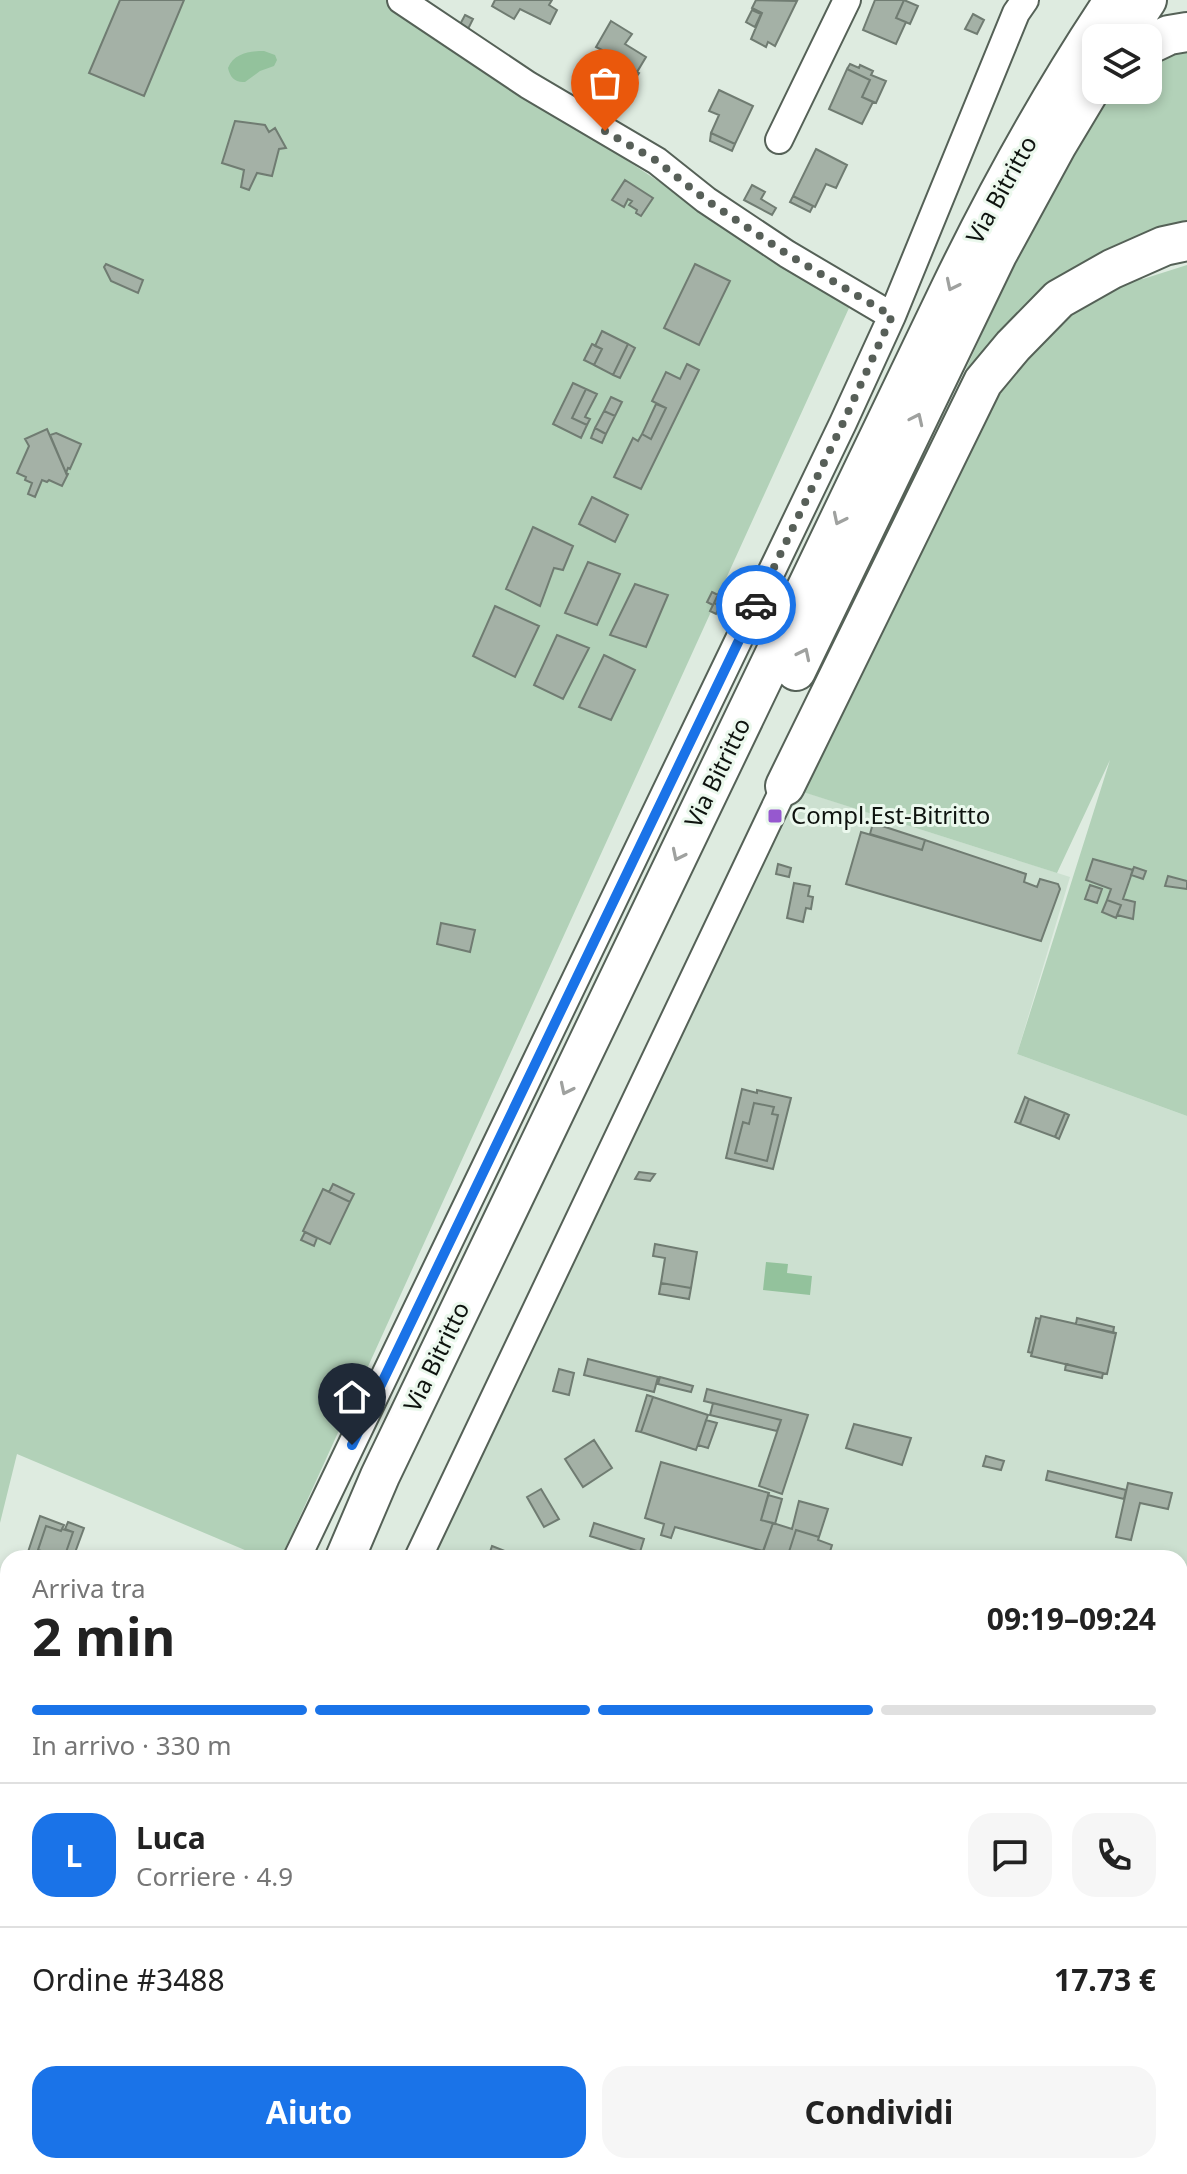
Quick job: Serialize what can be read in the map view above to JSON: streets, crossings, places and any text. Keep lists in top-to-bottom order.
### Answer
{
  "streets": {
    "highway": ["Via Bitritto"]
  },
  "places": {
    "transit": ["Compl.Est-Bitritto"]
  },
  "page": {
    "heading": ["2 min", "Arriva tra", "09:19–09:24"],
    "panel": [
      "Luca",
      "Corriere · 4.9",
      "Ordine #3488",
      "17.73 €"
    ],
    "bar": "In arrivo · 330 m",
    "round": "L",
    "buttons": ["Aiuto", "Condividi"]
  }
}
